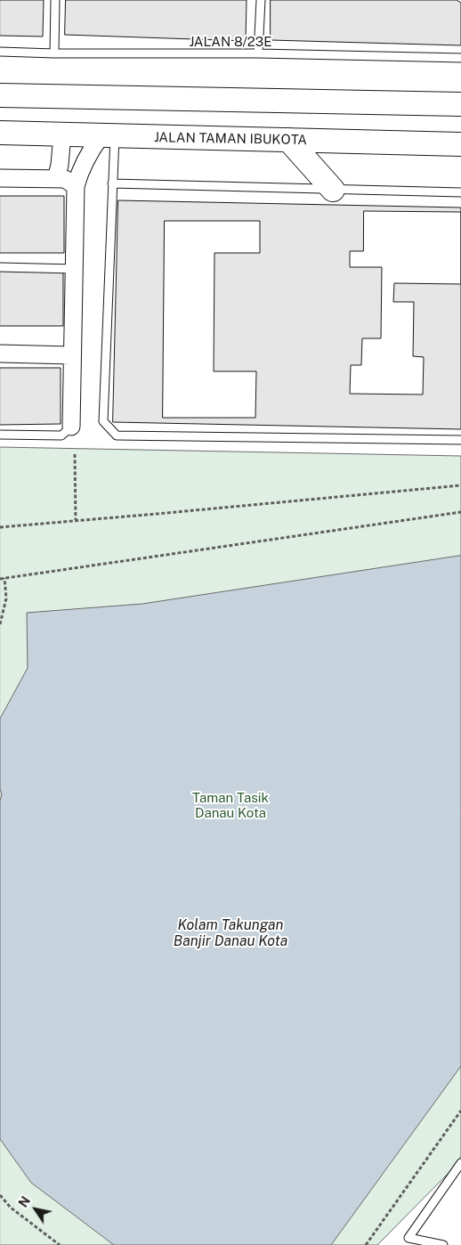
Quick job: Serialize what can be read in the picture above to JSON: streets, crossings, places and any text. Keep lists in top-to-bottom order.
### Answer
{
  "streets": {
    "main road": ["JALAN TAMAN IBUKOTA"],
    "lane": ["JALAN 8/23E"]
  },
  "water": ["Kolam Takungan Banjir Danau Kota"],
  "parks": ["Taman Tasik Danau Kota"],
  "north": "top left"
}
